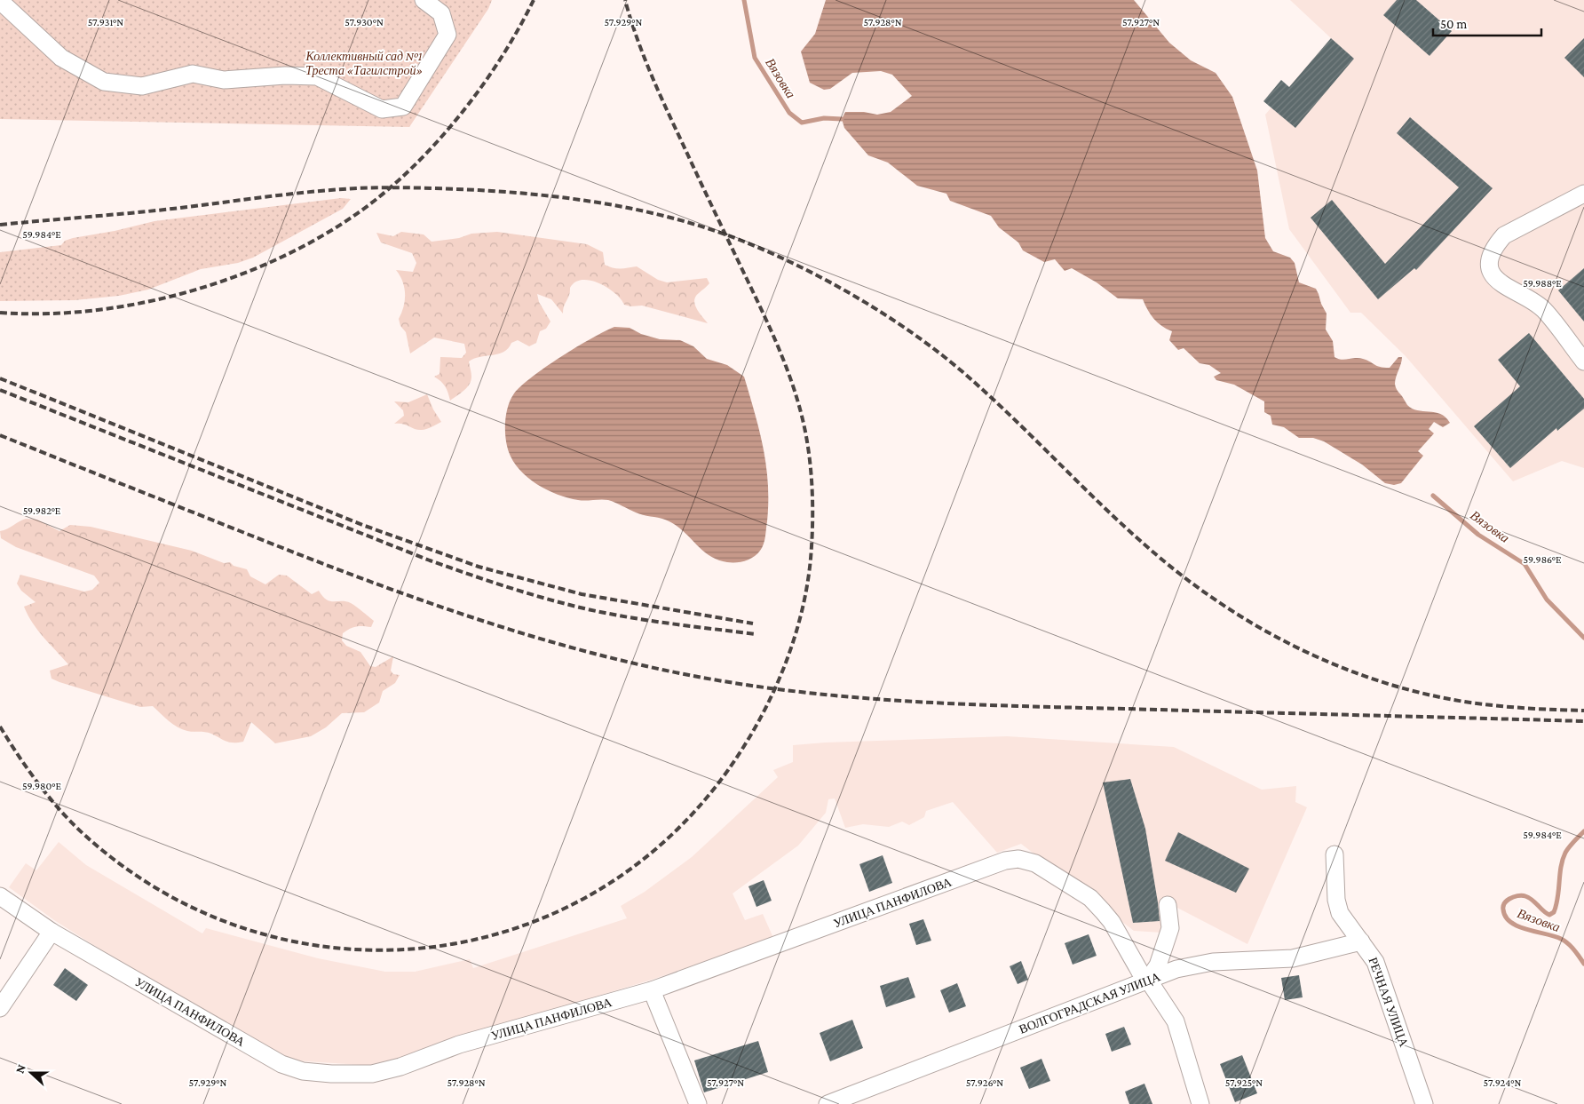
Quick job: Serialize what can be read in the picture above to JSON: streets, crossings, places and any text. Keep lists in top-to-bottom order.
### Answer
{
  "streets": {
    "street": ["УЛИЦА ПАНФИЛОВА", "РЕЧНАЯ УЛИЦА", "ВОЛГОГРАДСКАЯ УЛИЦА"]
  },
  "crossings": [
    ["УЛИЦА ПАНФИЛОВА", "ВОЛГОГРАДСКАЯ УЛИЦА"],
    ["РЕЧНАЯ УЛИЦА", "ВОЛГОГРАДСКАЯ УЛИЦА"]
  ],
  "water": ["Вязовка"],
  "parks": ["Коллективный сад №1 Треста «Тагилстрой»"],
  "scale_bar": "50 m",
  "north": "left",
  "coordinates": [
    "57.929°N",
    "57.928°N",
    "57.927°N",
    "57.931°N",
    "57.930°N",
    "59.984°E",
    "59.988°E",
    "59.982°E",
    "59.986°E",
    "59.980°E",
    "57.926°N",
    "57.925°N",
    "57.924°N"
  ]
}
